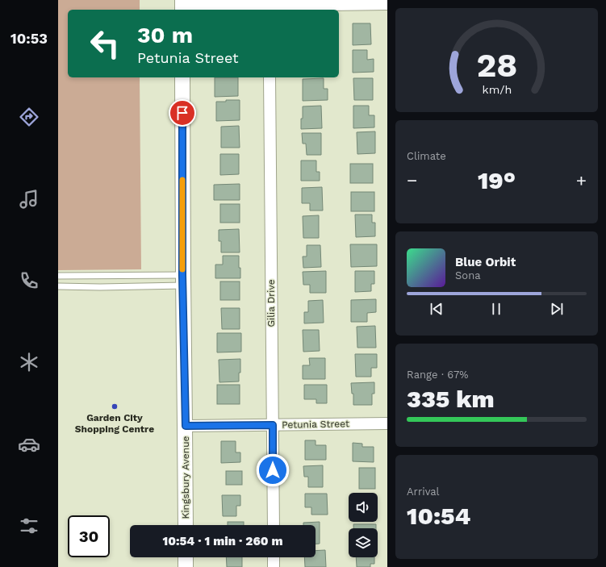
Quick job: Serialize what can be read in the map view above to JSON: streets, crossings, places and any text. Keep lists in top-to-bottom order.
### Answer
{
  "streets": {
    "street": ["Gilia Drive", "Petunia Street", "Kingsbury Avenue"]
  },
  "crossings": [
    ["Gilia Drive", "Petunia Street"],
    ["Petunia Street", "Kingsbury Avenue"]
  ],
  "places": ["Garden City Shopping Centre"],
  "page": {
    "tabs": "10:53",
    "turn": ["30 m", "Petunia Street"],
    "tile": [
      "Climate",
      ["Range · 67%", "335 km"],
      ["Arrival", "10:54"]
    ],
    "heat": ["−", "19°", "+"],
    "song": ["Blue Orbit", "Sona"],
    "limit": "30",
    "trip": "10:54 · 1 min · 260 m",
    "gauge": ["28", "km/h"]
  }
}
